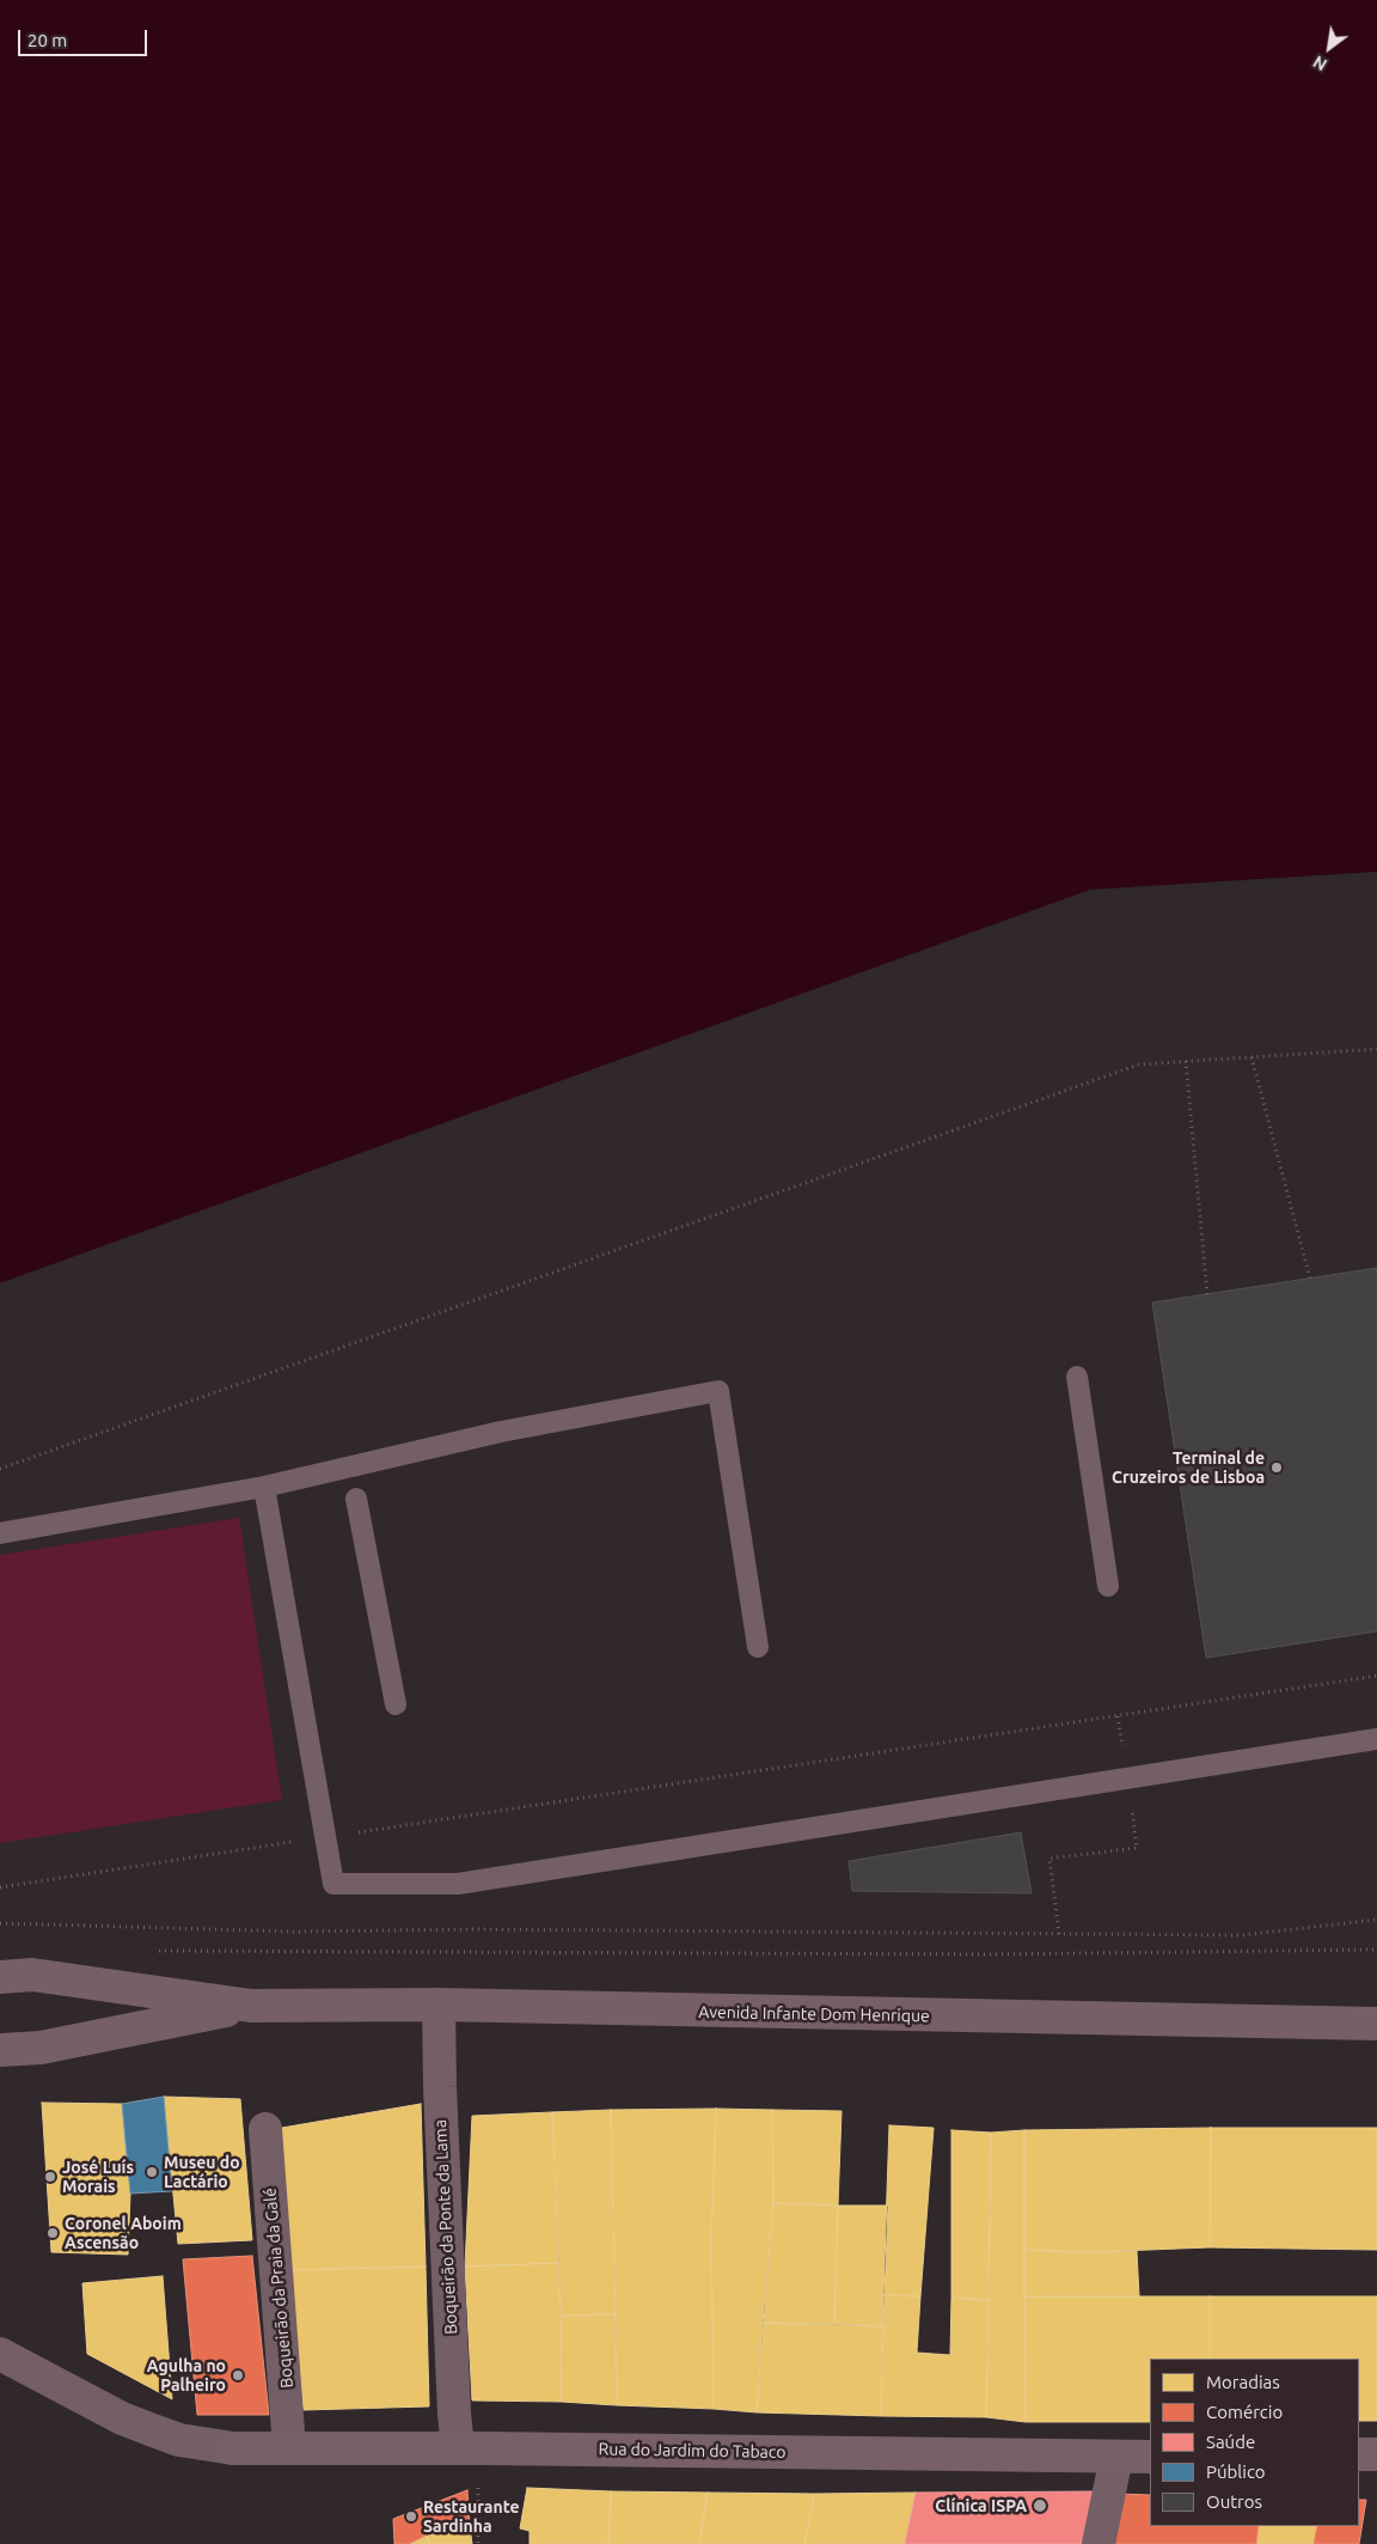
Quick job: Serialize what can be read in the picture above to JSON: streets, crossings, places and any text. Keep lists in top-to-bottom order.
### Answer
{
  "streets": {
    "main road": ["Avenida Infante Dom Henrique"],
    "street": ["Boqueirão da Ponte da Lama", "Boqueirão da Praia da Galé", "Rua do Jardim do Tabaco"]
  },
  "crossings": [
    ["Avenida Infante Dom Henrique", "Boqueirão da Ponte da Lama"],
    ["Boqueirão da Ponte da Lama", "Rua do Jardim do Tabaco"],
    ["Boqueirão da Praia da Galé", "Rua do Jardim do Tabaco"]
  ],
  "places": [
    "Terminal de Cruzeiros de Lisboa",
    "Museu do Lactário",
    "José Luís Morais",
    "Coronel Aboim Ascensão",
    "Agulha no Palheiro",
    "Clínica ISPA",
    "Restaurante Sardinha"
  ],
  "legend": [
    "Moradias",
    "Comércio",
    "Saúde",
    "Público",
    "Outros"
  ],
  "scale_bar": "20 m",
  "north": "bottom left"
}
